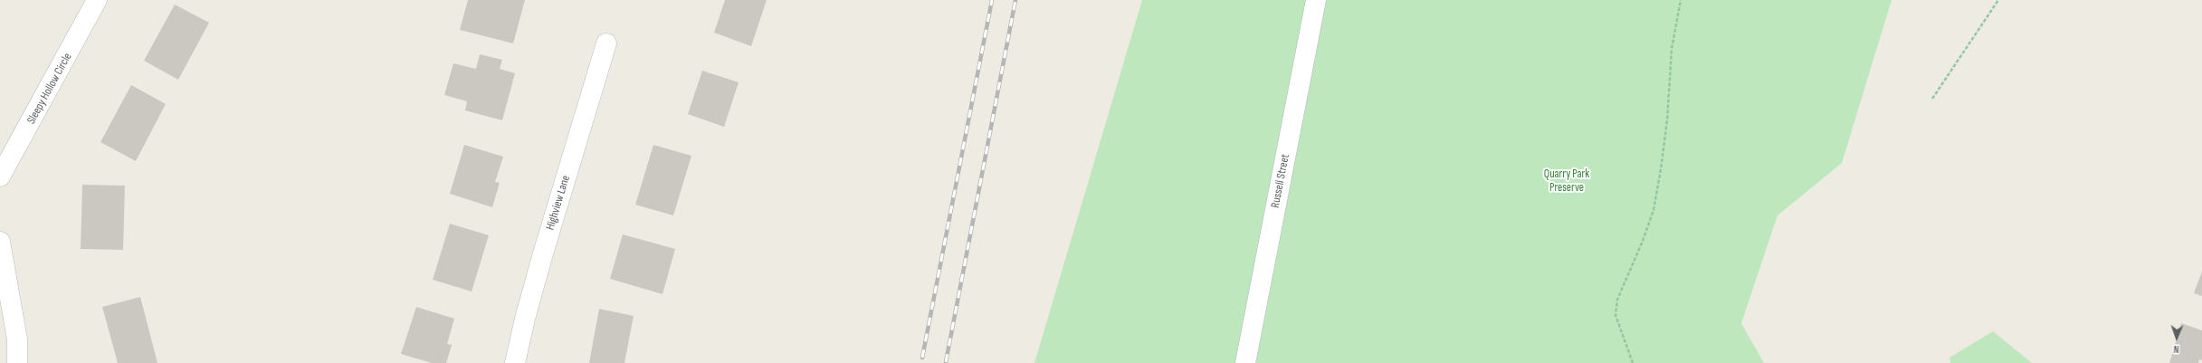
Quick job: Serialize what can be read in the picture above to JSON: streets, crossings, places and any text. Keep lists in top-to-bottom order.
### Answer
{
  "streets": {
    "street": ["Sleepy Hollow Circle", "Russell Street", "Highview Lane"]
  },
  "parks": ["Quarry Park Preserve"],
  "north": "bottom"
}
